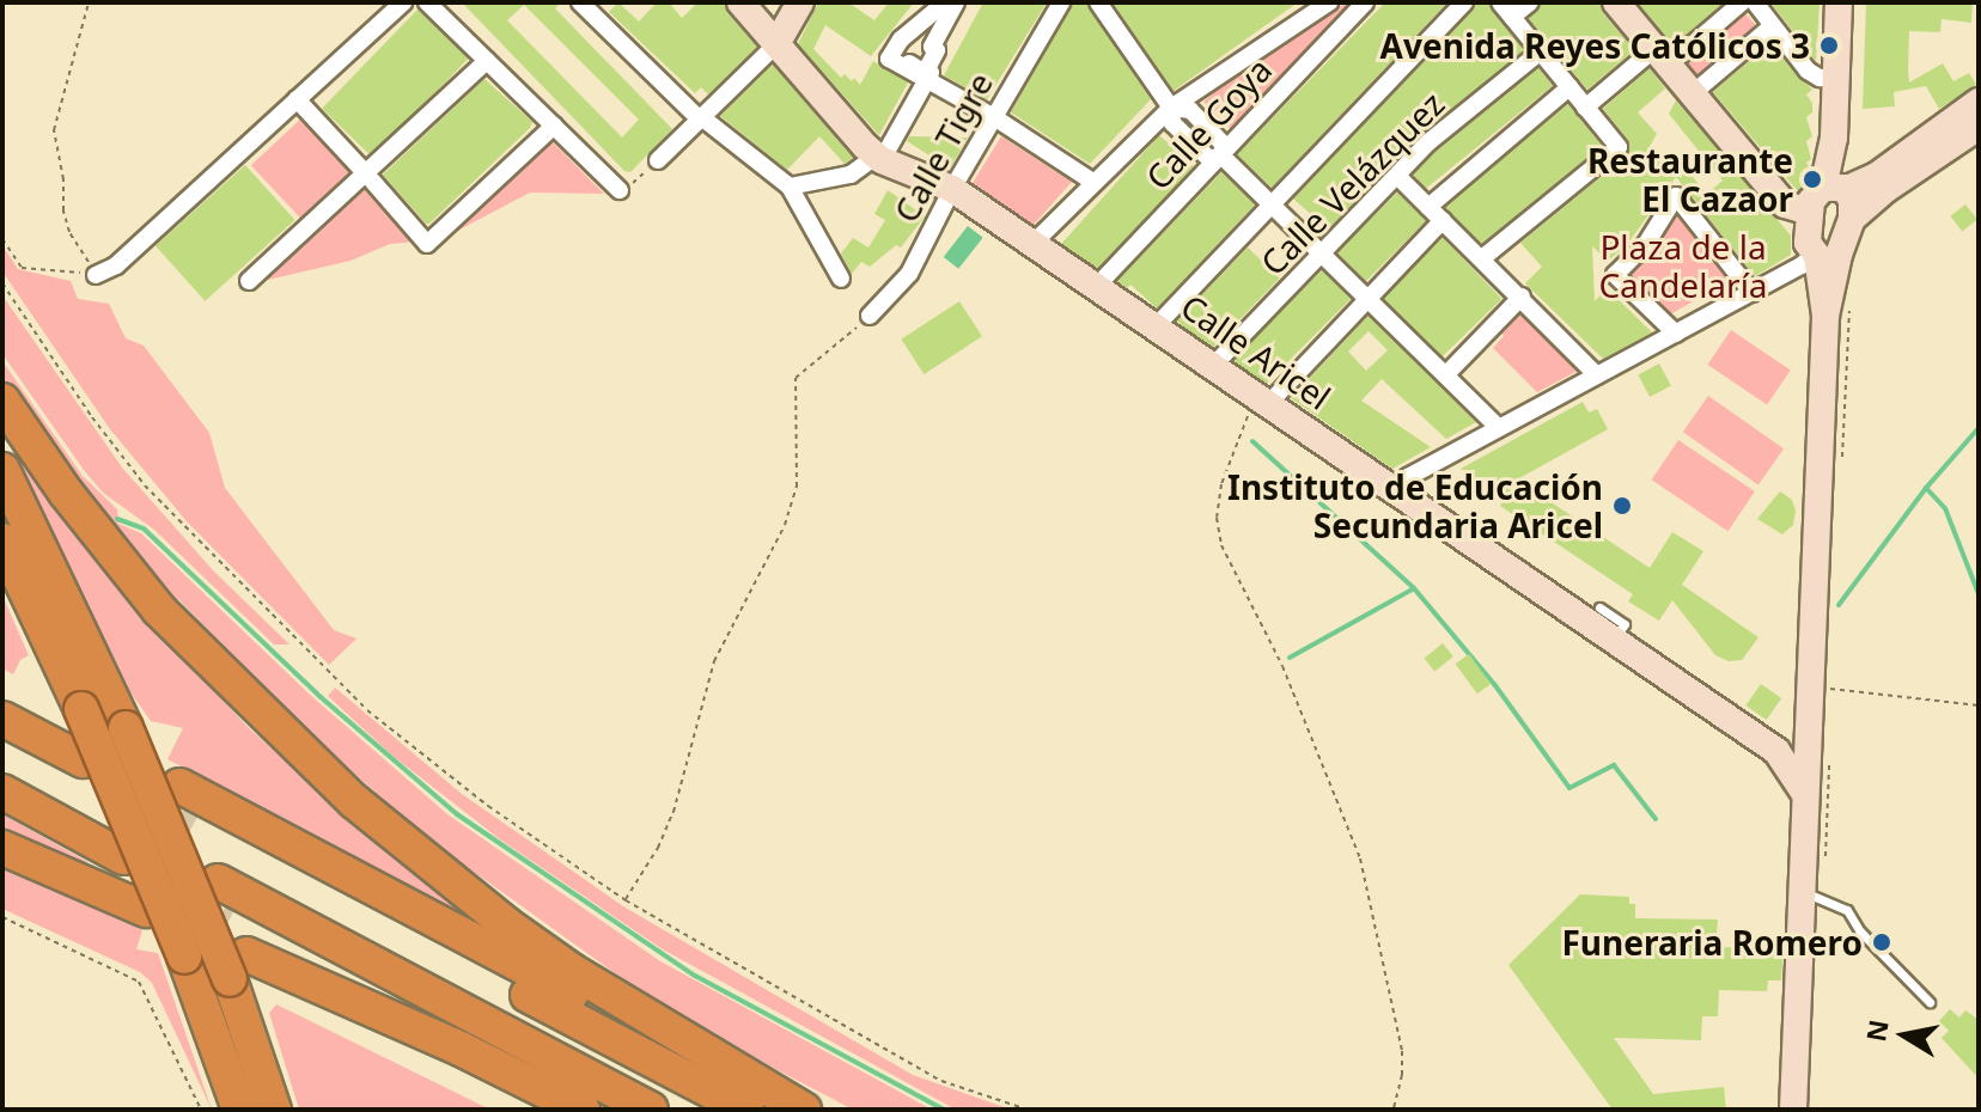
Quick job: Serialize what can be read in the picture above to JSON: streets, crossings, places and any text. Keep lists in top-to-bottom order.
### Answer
{
  "streets": {
    "street": [
      "Calle Goya",
      "Calle Tigre",
      "Calle Velázquez",
      "Calle Aricel"
    ]
  },
  "crossings": [
    ["Calle Goya", "Calle Aricel"],
    ["Calle Tigre", "Calle Aricel"],
    ["Calle Velázquez", "Calle Aricel"]
  ],
  "parks": ["Plaza de la Candelaría"],
  "places": [
    "Avenida Reyes Católicos 3",
    "Restaurante El Cazaor",
    "Instituto de Educación Secundaria Aricel",
    "Funeraria Romero"
  ],
  "north": "left"
}
